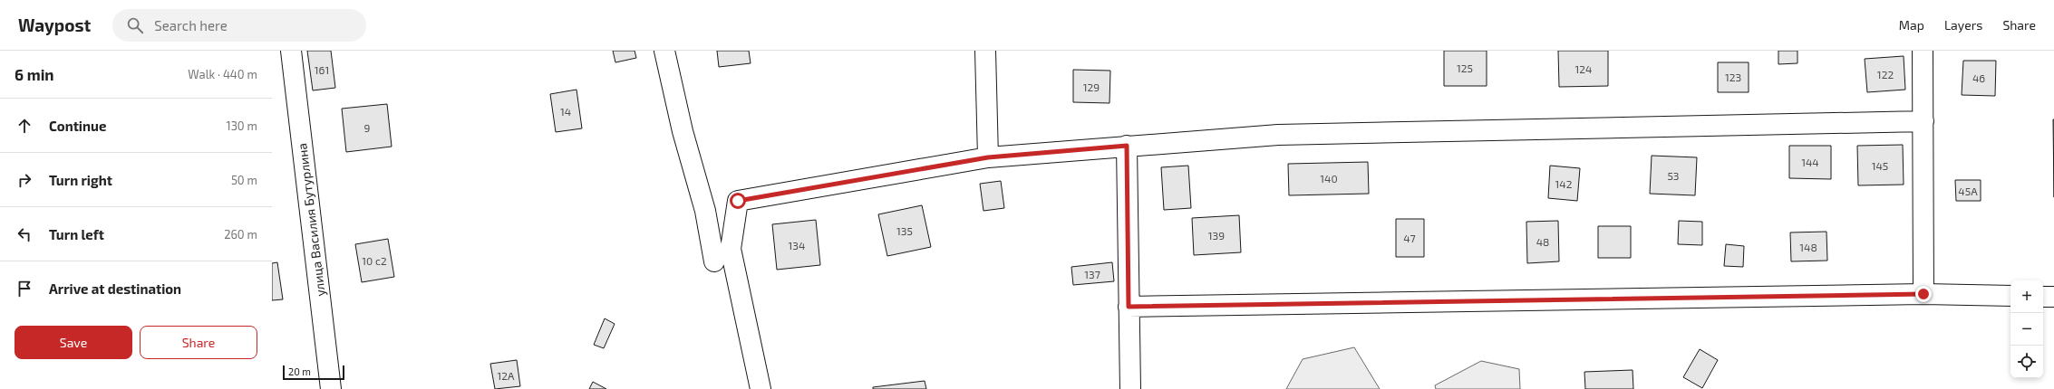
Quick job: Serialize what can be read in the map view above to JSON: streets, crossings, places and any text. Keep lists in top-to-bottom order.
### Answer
{
  "streets": {
    "street": ["улица Василия Бутурлина"]
  },
  "house_numbers": [
    "125",
    "124",
    "161",
    "122",
    "123",
    "46",
    "129",
    "14",
    "9",
    "144",
    "145",
    "53",
    "140",
    "142",
    "45А",
    "135",
    "139",
    "47",
    "48",
    "134",
    "148",
    "10 с2",
    "137",
    "12А"
  ],
  "scale_bar": "20 m",
  "page": {
    "header": "Waypost",
    "search": "Search here",
    "nav": ["Map", "Layers", "Share"],
    "heading": ["6 min", "Walk · 440 m"],
    "list": [
      ["Continue", "130 m"],
      ["Turn right", "50 m"],
      ["Turn left", "260 m"],
      "Arrive at destination"
    ],
    "map_buttons": ["+", "−"],
    "buttons": ["Save", "Share"],
    "scale": "20 m"
  }
}
